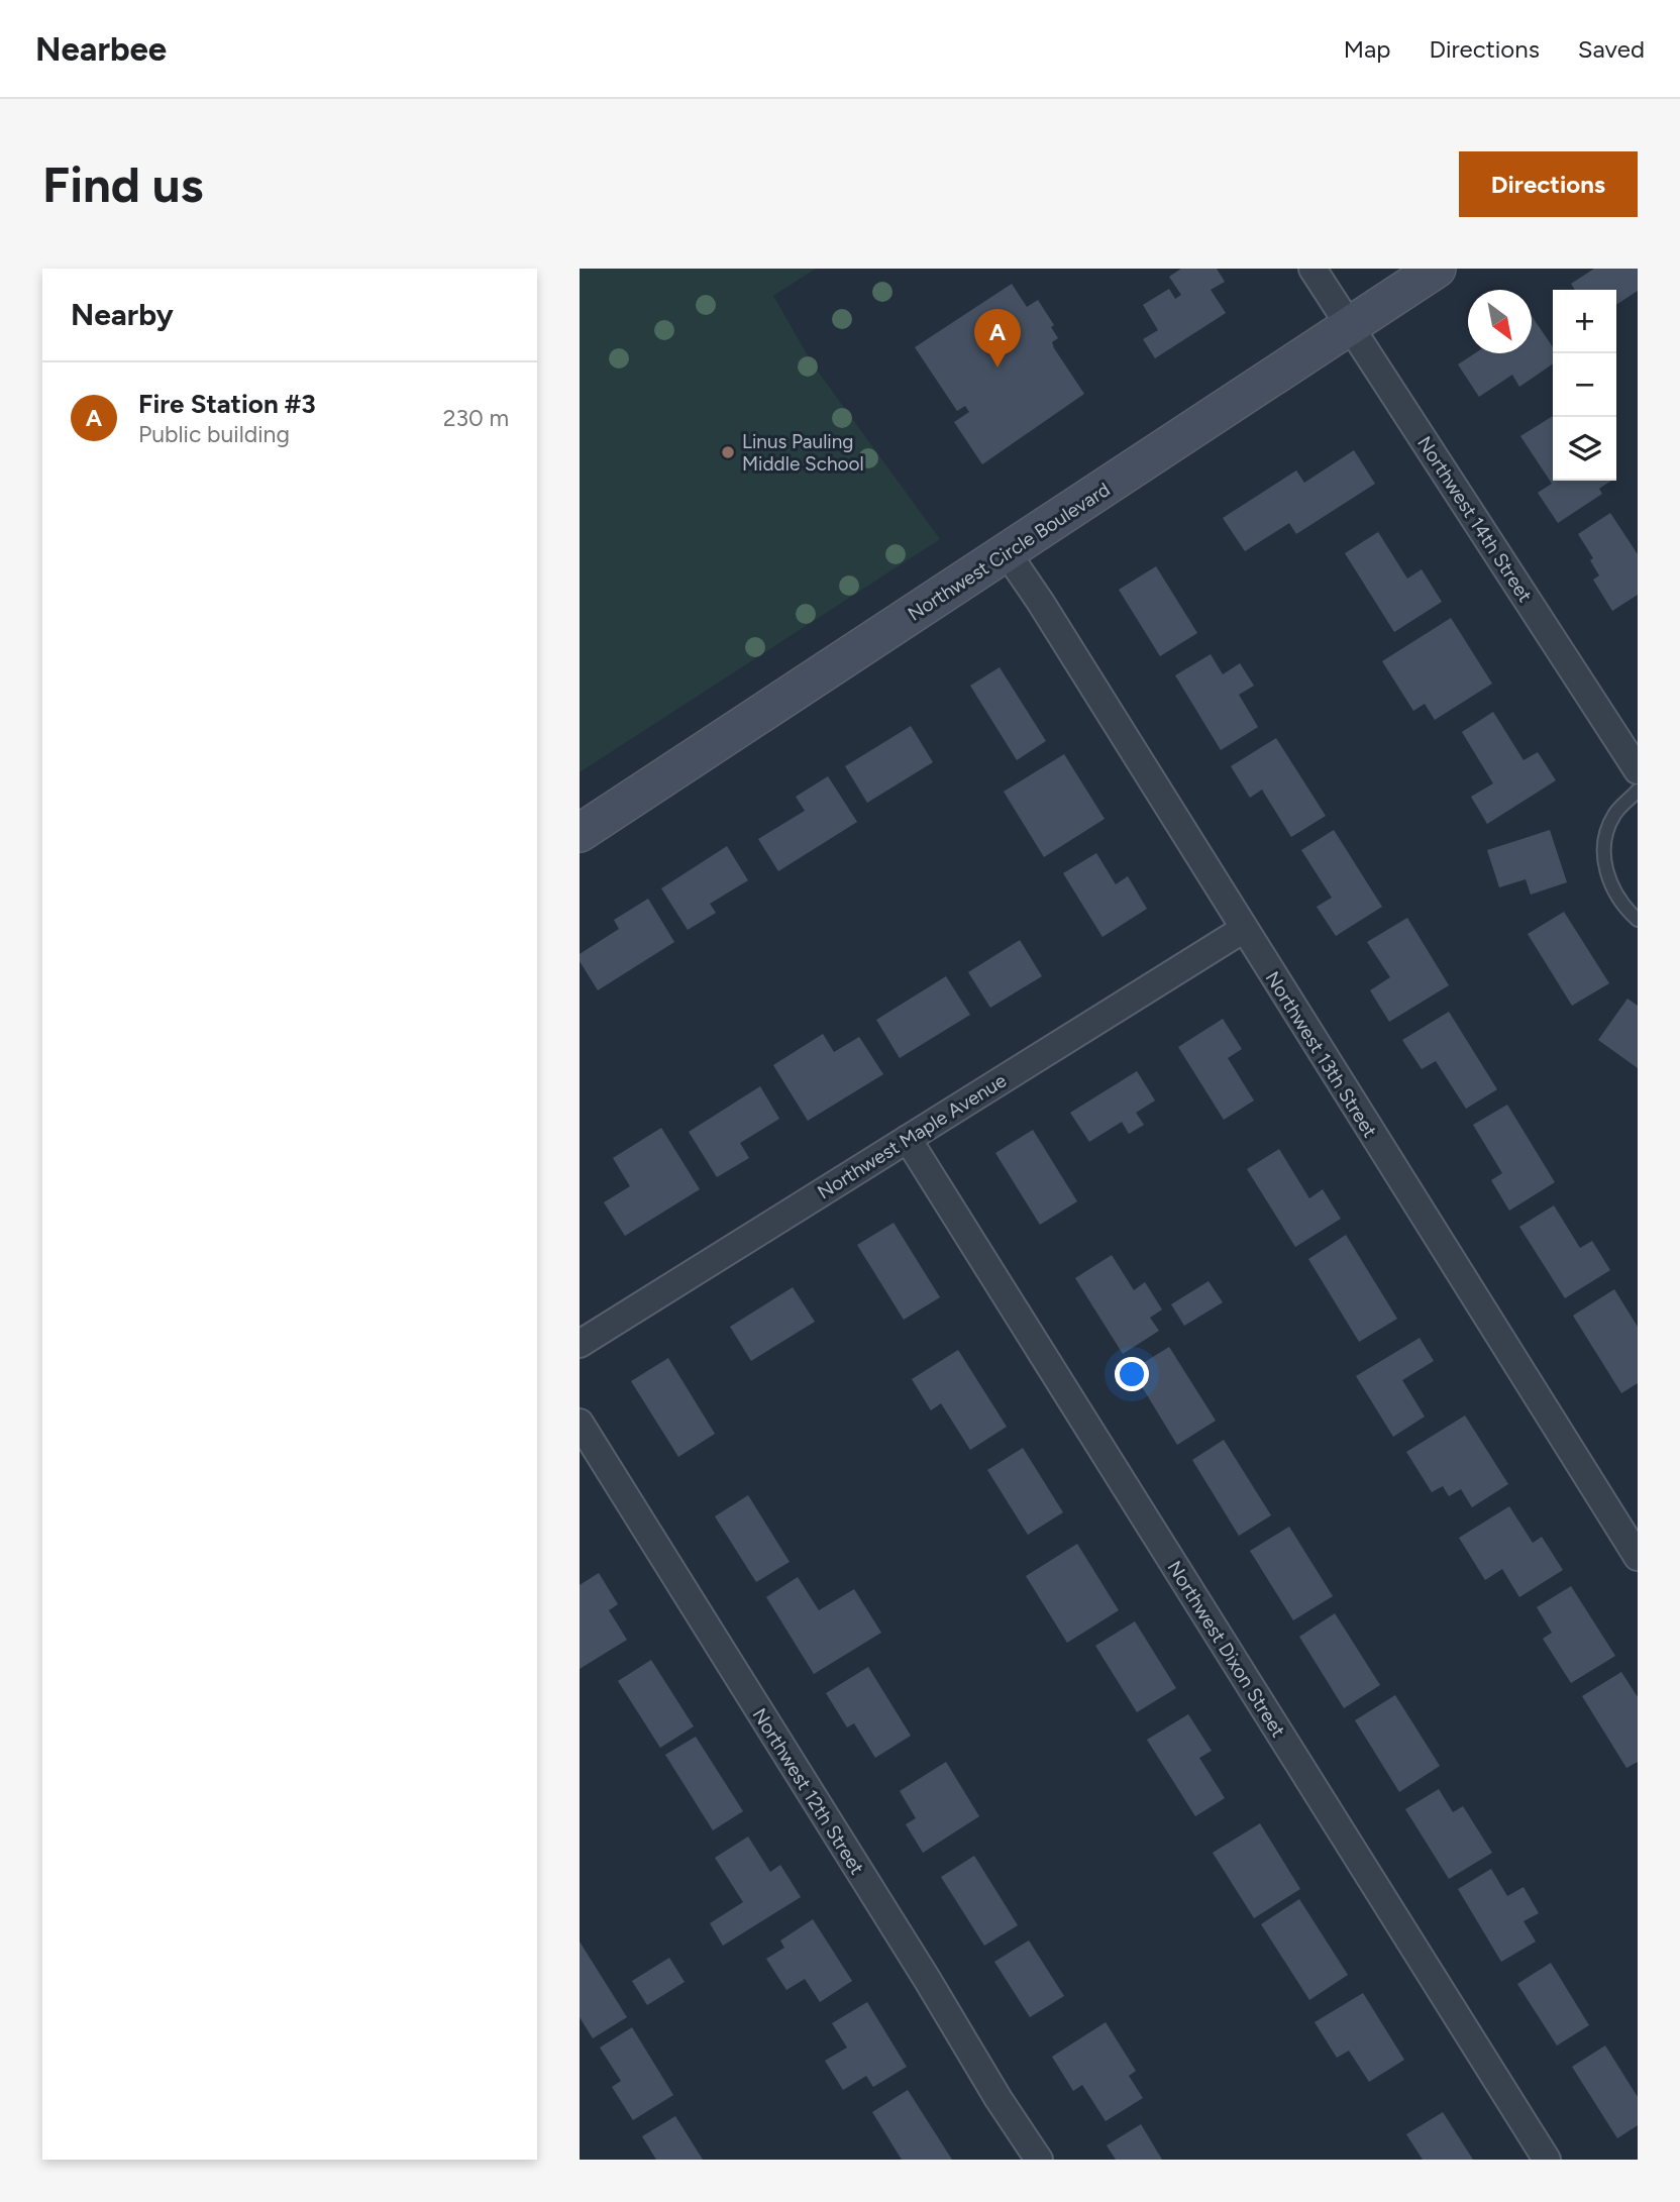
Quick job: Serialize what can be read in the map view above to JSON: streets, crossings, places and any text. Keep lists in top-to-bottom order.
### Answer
{
  "streets": {
    "main road": ["Northwest Circle Boulevard"],
    "street": [
      "Northwest 14th Street",
      "Northwest 13th Street",
      "Northwest Maple Avenue",
      "Northwest Dixon Street",
      "Northwest 12th Street"
    ]
  },
  "crossings": [
    ["Northwest 14th Street", "Northwest Circle Boulevard"],
    ["Northwest Circle Boulevard", "Northwest 13th Street"],
    ["Northwest 13th Street", "Northwest Maple Avenue"],
    ["Northwest Maple Avenue", "Northwest Dixon Street"]
  ],
  "places": ["Linus Pauling Middle School"],
  "north": "bottom right",
  "page": {
    "header": "Nearbee",
    "nav": ["Map", "Directions", "Saved"],
    "buttons": "Directions",
    "title": "Find us",
    "heading": "Nearby",
    "map_buttons": ["+", "−"],
    "pins": "A",
    "list": [
      {
        "mark": "A",
        "name": "Fire Station #3",
        "note": "Public building",
        "value": "230 m"
      }
    ]
  }
}
